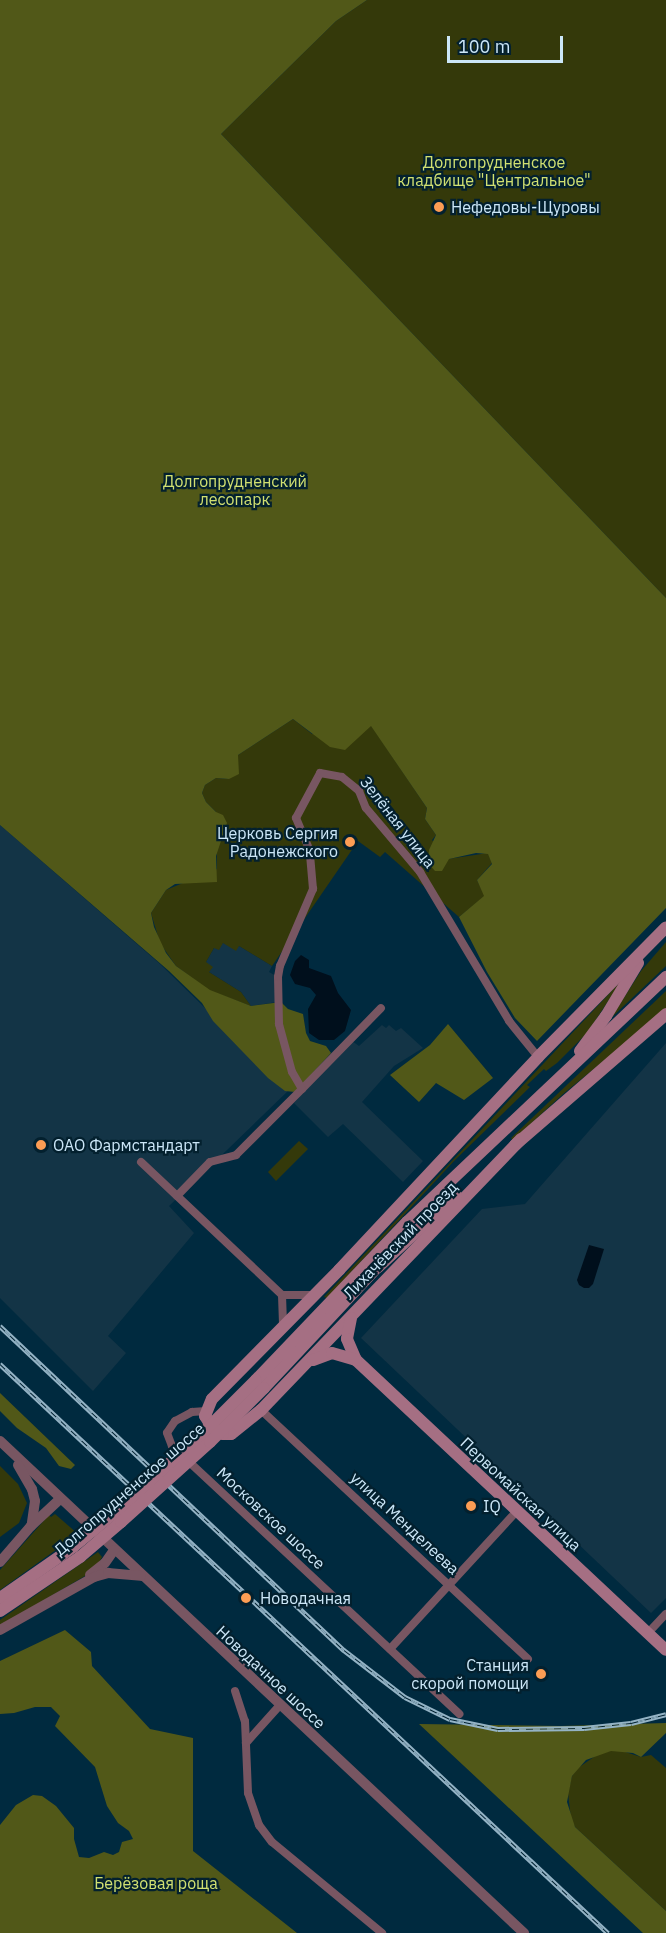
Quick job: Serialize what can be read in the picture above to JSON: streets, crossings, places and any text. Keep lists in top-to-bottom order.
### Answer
{
  "streets": {
    "main road": ["Лихачёвский проезд", "Долгопрудненское шоссе", "Первомайская улица"],
    "street": [
      "Зелёная улица",
      "Московское шоссе",
      "улица Менделеева",
      "Новодачное шоссе"
    ]
  },
  "crossings": [
    ["Зелёная улица", "Долгопрудненское шоссе"],
    ["Лихачёвский проезд", "Долгопрудненское шоссе"],
    ["Долгопрудненское шоссе", "Московское шоссе"],
    ["Долгопрудненское шоссе", "улица Менделеева"]
  ],
  "parks": ["Долгопрудненское кладбище \"Центральное\"", "Долгопрудненский лесопарк", "Берёзовая роща"],
  "places": [
    "Нефедовы-Щуровы",
    "Церковь Сергия Радонежского",
    "ОАО Фармстандарт",
    "IQ",
    "Новодачная",
    "Станция скорой помощи"
  ],
  "scale_bar": "100 m"
}
